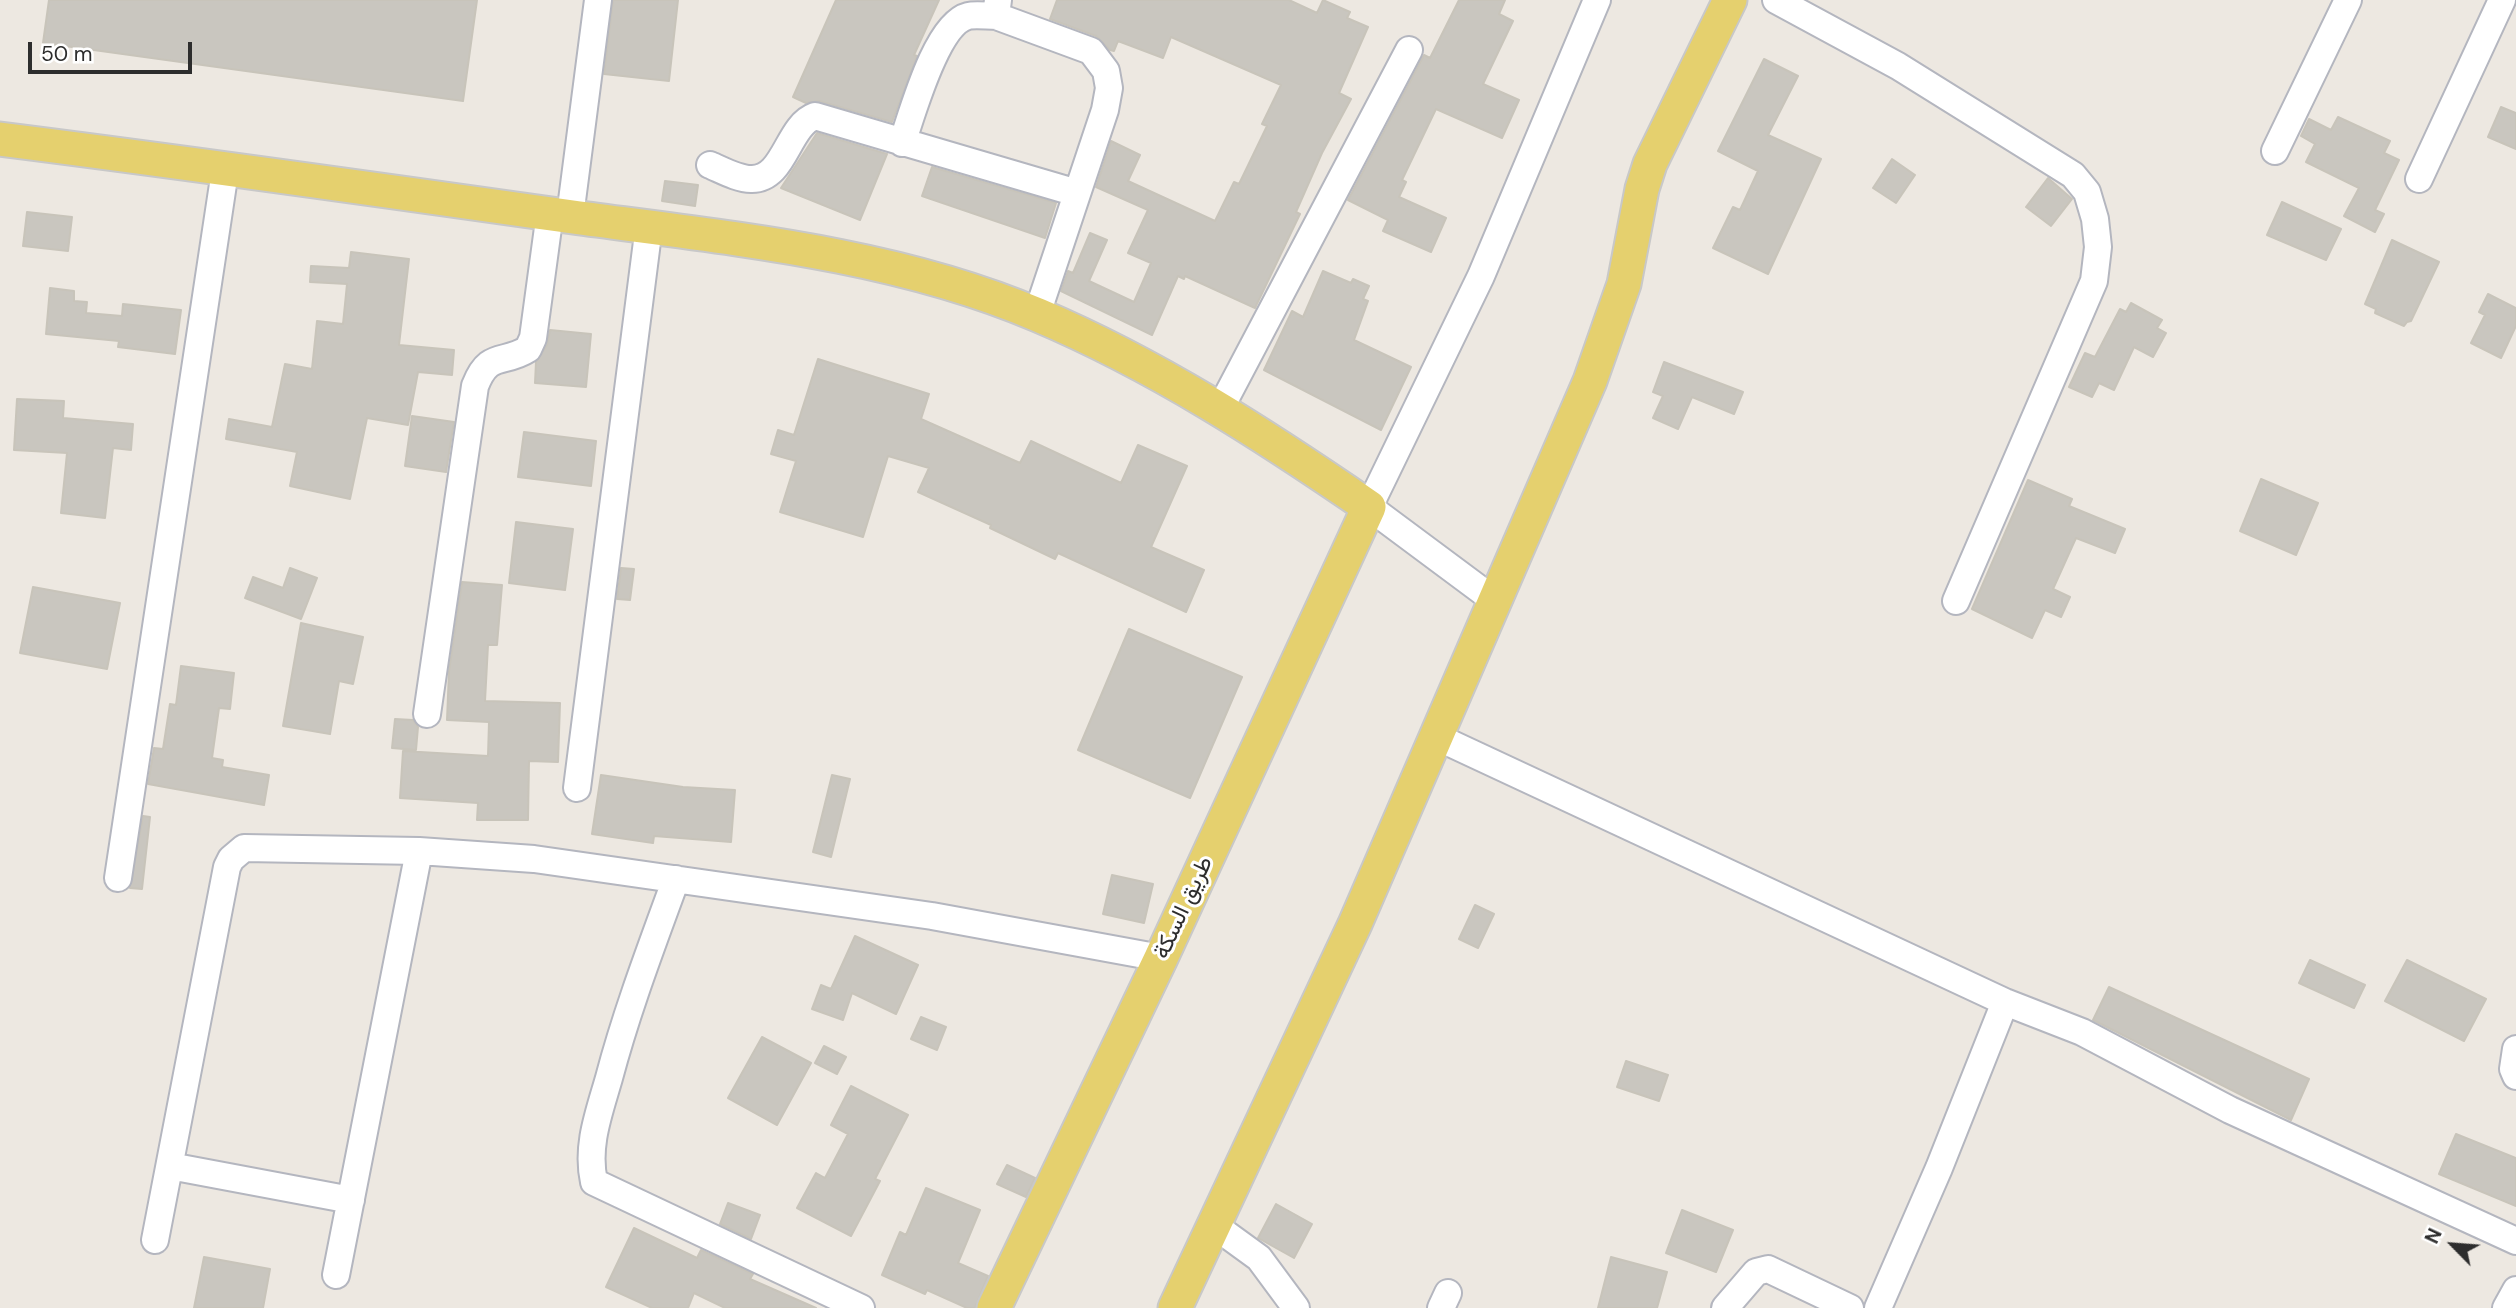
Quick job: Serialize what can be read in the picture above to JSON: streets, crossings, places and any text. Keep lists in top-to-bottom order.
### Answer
{
  "streets": {
    "main road": ["طريق السكة"]
  },
  "scale_bar": "50 m",
  "north": "top left"
}
